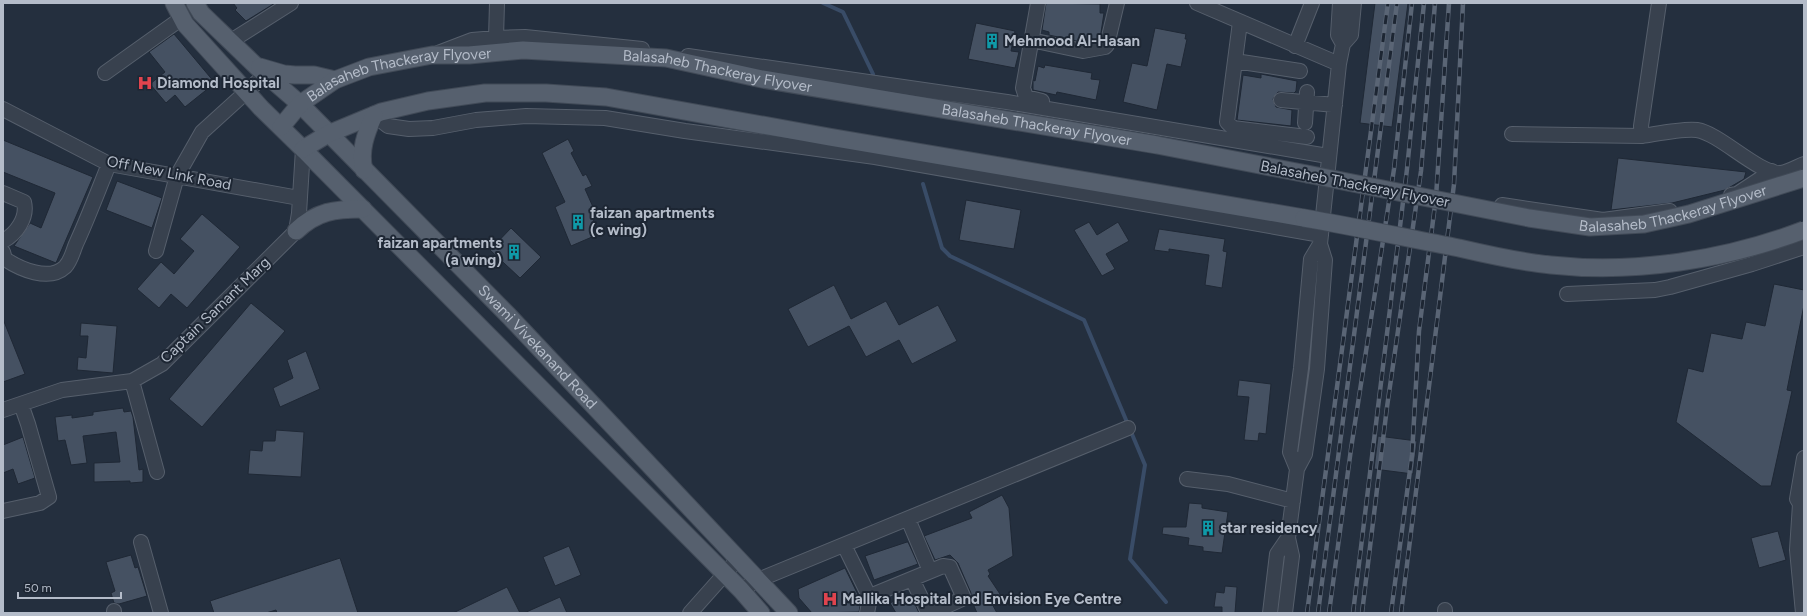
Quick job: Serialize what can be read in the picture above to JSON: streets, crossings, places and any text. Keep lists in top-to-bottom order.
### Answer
{
  "streets": {
    "main road": ["Balasaheb Thackeray Flyover", "Swami Vivekanand Road"],
    "street": ["Off New Link Road", "Captain Samant Marg"]
  },
  "crossings": [
    ["Balasaheb Thackeray Flyover", "Swami Vivekanand Road"]
  ],
  "places": {
    "building": [
      "Mehmood Al-Hasan",
      "faizan apartments (c wing)",
      "faizan apartments (a wing)",
      "star residency"
    ],
    "hospital": ["Diamond Hospital", "Mallika Hospital and Envision Eye Centre"]
  },
  "scale_bar": "50 m"
}
